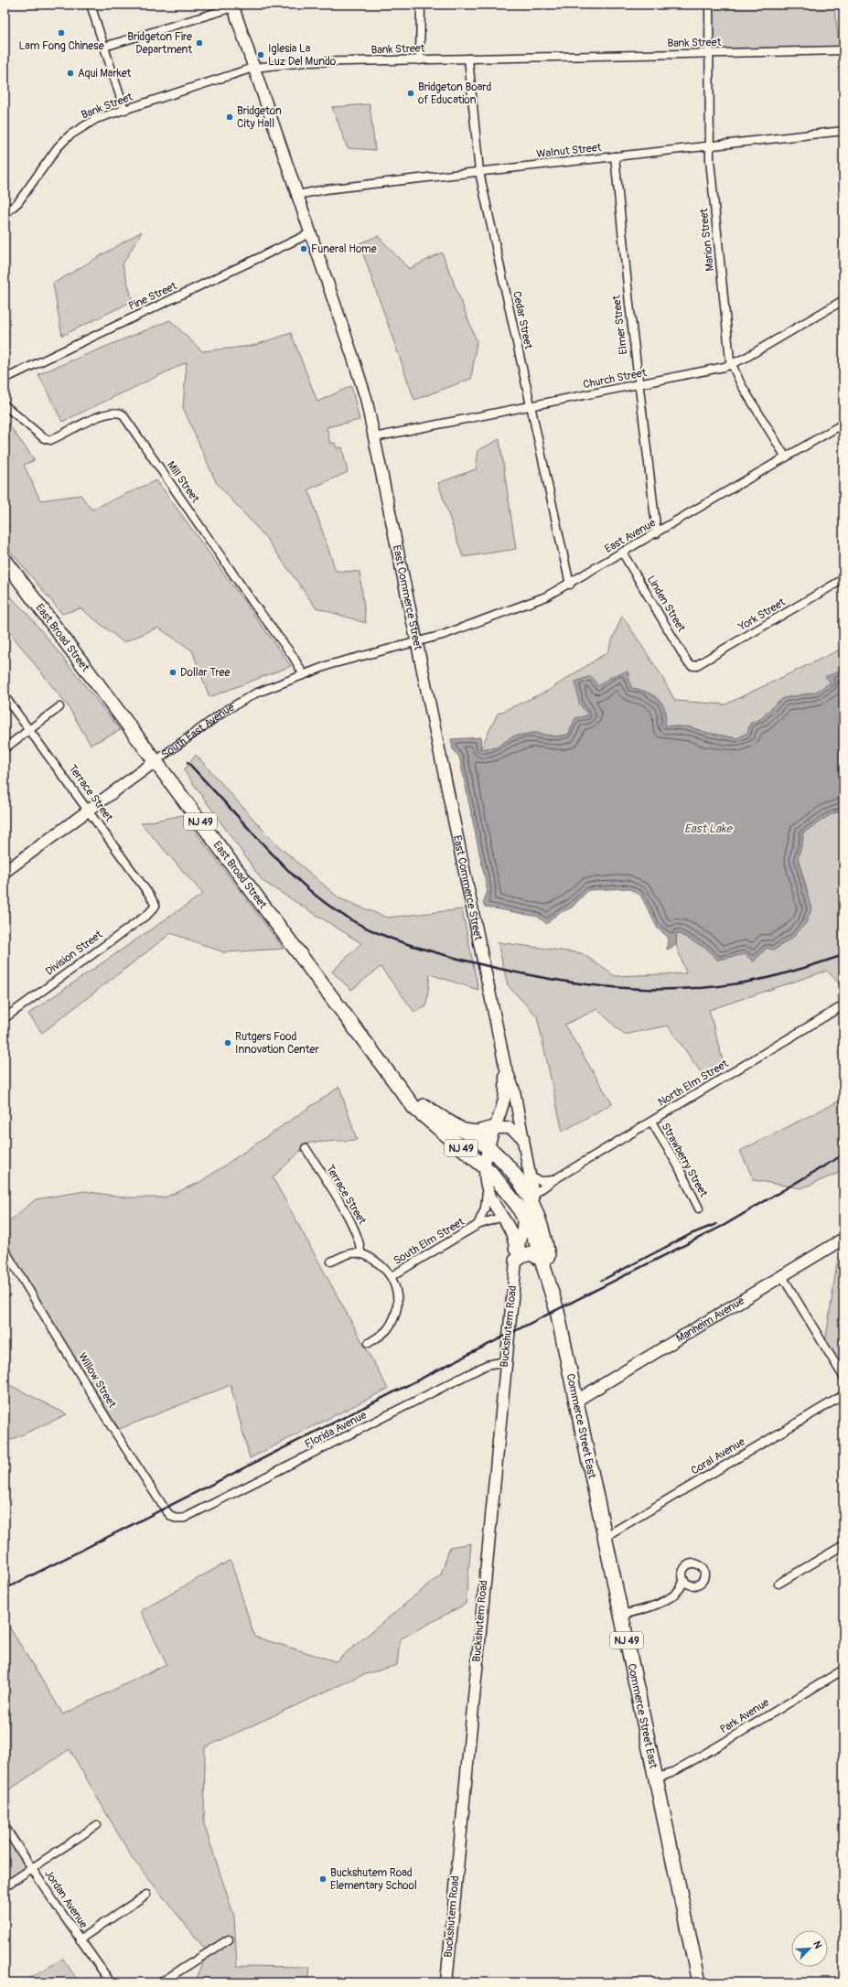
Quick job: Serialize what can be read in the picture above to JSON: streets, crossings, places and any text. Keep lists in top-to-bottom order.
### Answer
{
  "streets": {
    "highway": ["East Broad Street", "NJ 49", "Commerce Street East"],
    "street": [
      "Bank Street",
      "Walnut Street",
      "Marion Street",
      "Pine Street",
      "Cedar Street",
      "Elmer Street",
      "Church Street",
      "Mill Street",
      "East Avenue",
      "East Commerce Street",
      "Linden Street",
      "York Street",
      "South East Avenue",
      "Terrace Street",
      "Division Street",
      "North Elm Street",
      "Strawberry Street",
      "South Elm Street",
      "Manheim Avenue",
      "Buckshutem Road",
      "Willow Street",
      "Florida Avenue",
      "Coral Avenue",
      "Park Avenue",
      "Jordan Avenue"
    ]
  },
  "crossings": [
    ["Bank Street", "Marion Street"],
    ["Bank Street", "Cedar Street"],
    ["Bank Street", "East Commerce Street"],
    ["Walnut Street", "Marion Street"],
    ["Walnut Street", "Cedar Street"],
    ["Walnut Street", "Elmer Street"],
    ["Walnut Street", "East Commerce Street"],
    ["Marion Street", "Church Street"],
    ["Marion Street", "East Avenue"],
    ["Pine Street", "East Commerce Street"],
    ["Cedar Street", "Church Street"],
    ["Cedar Street", "East Avenue"],
    ["Elmer Street", "Church Street"],
    ["Elmer Street", "East Avenue"],
    ["Church Street", "East Commerce Street"],
    ["Mill Street", "South East Avenue"],
    ["East Avenue", "East Commerce Street"],
    ["East Avenue", "Linden Street"],
    ["East Avenue", "South East Avenue"],
    ["East Commerce Street", "South East Avenue"],
    ["East Commerce Street", "Commerce Street East"],
    ["Linden Street", "York Street"],
    ["East Broad Street", "South East Avenue"],
    ["East Broad Street", "North Elm Street"],
    ["East Broad Street", "Commerce Street East"],
    ["South East Avenue", "Terrace Street"],
    ["Terrace Street", "Division Street"],
    ["Terrace Street", "South Elm Street"],
    ["North Elm Street", "Strawberry Street"],
    ["North Elm Street", "Commerce Street East"],
    ["Manheim Avenue", "Commerce Street East"],
    ["Buckshutem Road", "Florida Avenue"],
    ["Willow Street", "Florida Avenue"],
    ["Commerce Street East", "Coral Avenue"],
    ["Commerce Street East", "Park Avenue"]
  ],
  "water": ["East Lake"],
  "places": [
    "Lam Fong Chinese",
    "Bridgeton Fire Department",
    "Iglesia La Luz Del Mundo",
    "Aqui Market",
    "Bridgeton Board of Education",
    "Bridgeton City Hall",
    "Funeral Home",
    "Dollar Tree",
    "Rutgers Food Innovation Center",
    "Buckshutem Road Elementary School"
  ],
  "north": "top right"
}
